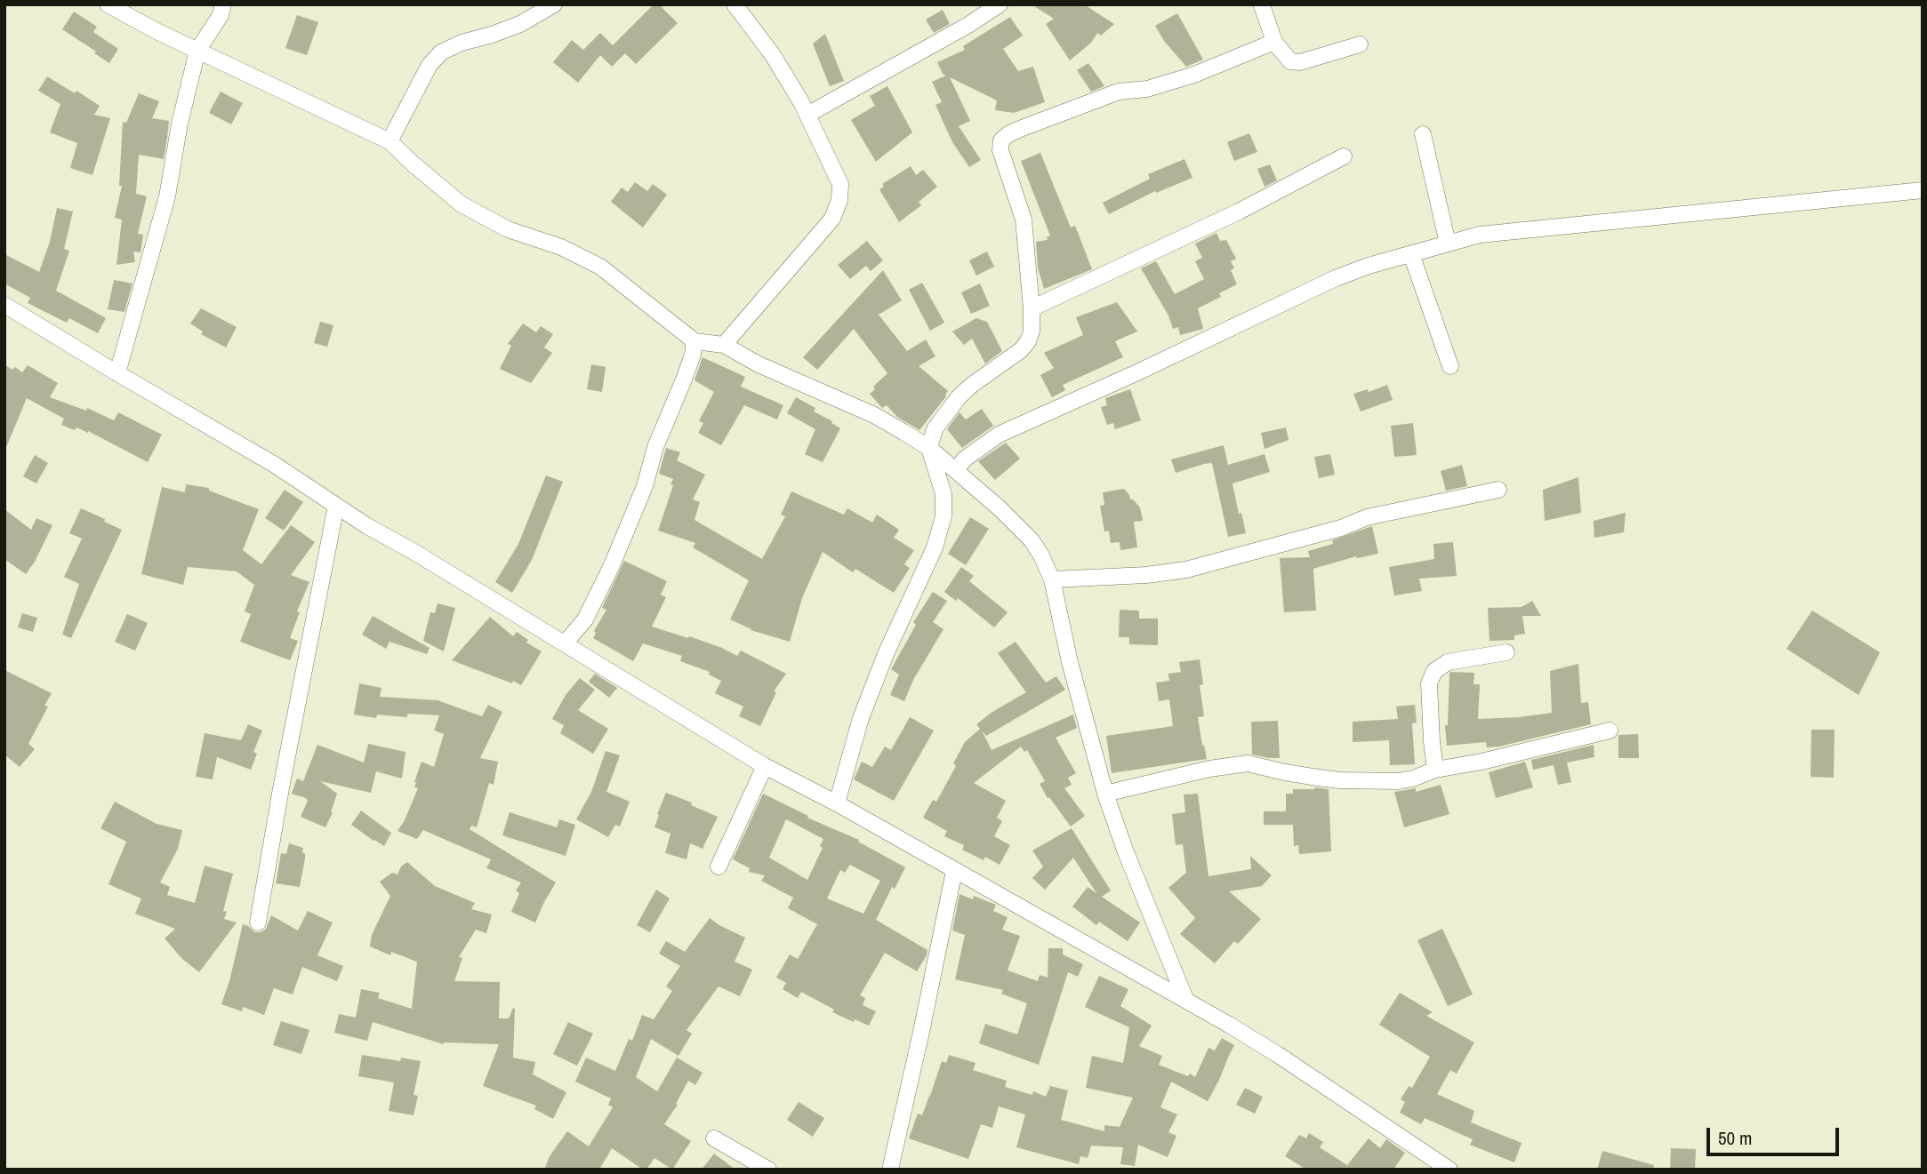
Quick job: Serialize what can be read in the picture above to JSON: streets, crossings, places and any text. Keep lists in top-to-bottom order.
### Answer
{
  "scale_bar": "50 m"
}
